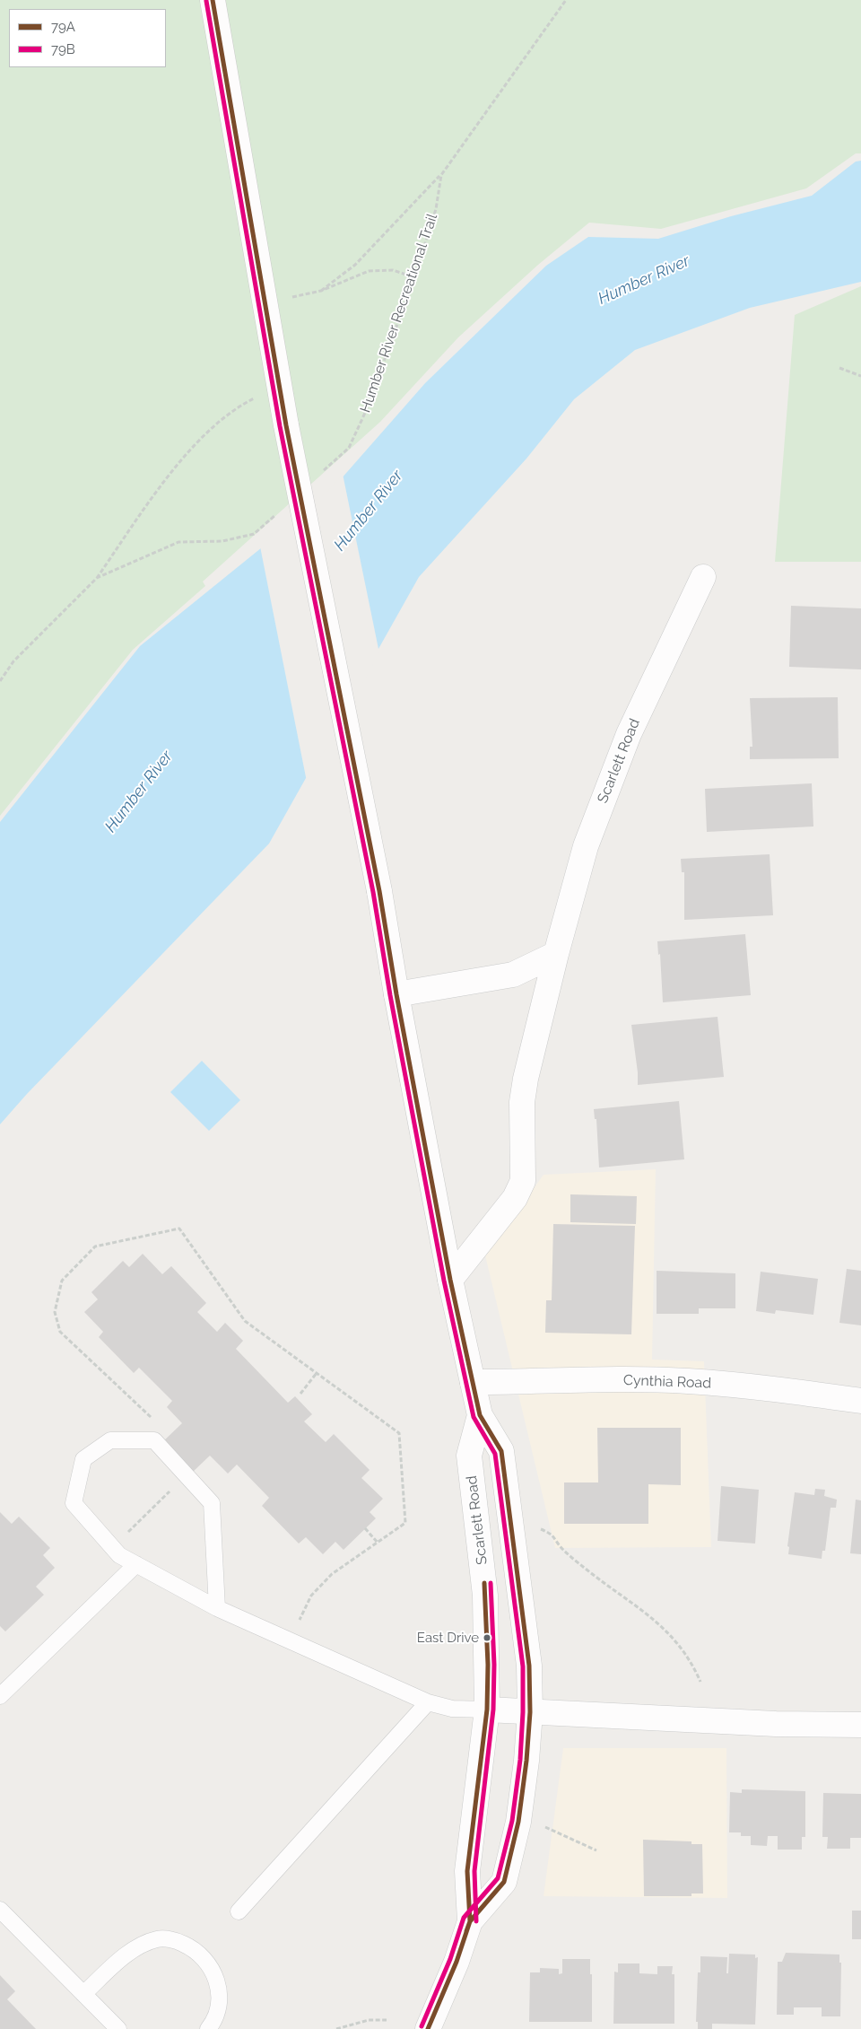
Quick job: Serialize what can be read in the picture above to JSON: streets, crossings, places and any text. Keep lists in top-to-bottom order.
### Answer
{
  "streets": {
    "main road": ["Scarlett Road", "Cynthia Road"],
    "path": ["Humber River Recreational Trail"]
  },
  "crossings": [
    ["Scarlett Road", "Cynthia Road"]
  ],
  "water": ["Humber River"],
  "places": ["East Drive"],
  "lines": ["transit line 79A", "transit line 79B"],
  "legend": ["79A", "79B"]
}
